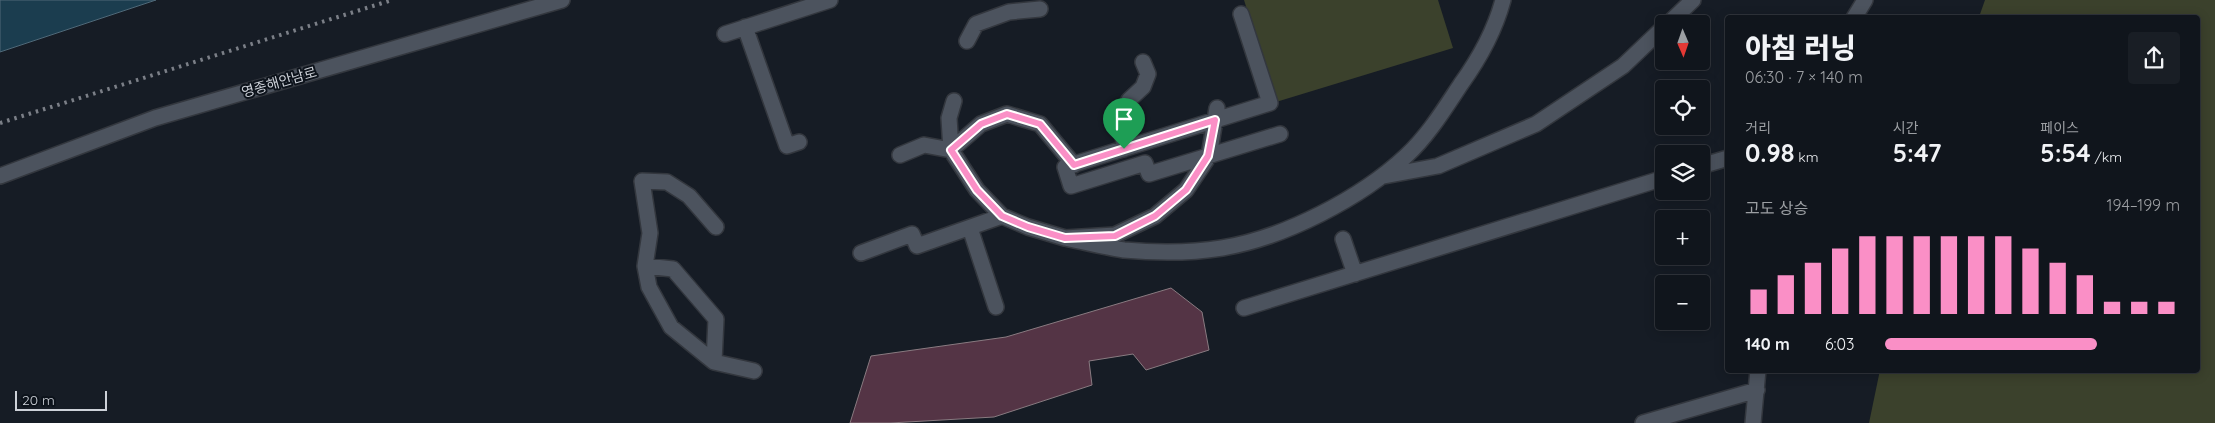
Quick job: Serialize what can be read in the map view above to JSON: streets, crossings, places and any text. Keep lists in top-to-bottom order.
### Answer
{
  "streets": {
    "street": ["영종해안남로"]
  },
  "scale_bar": "20 m",
  "north": "bottom",
  "page": {
    "map_buttons": ["+", "−"],
    "heading": ["아침 러닝", "06:30 · 7 × 140 m"],
    "stats": [
      ["거리", "0.98 km"],
      ["시간", "5:47"],
      ["페이스", "5:54 /km"]
    ],
    "chart": ["고도 상승", "194–199 m"],
    "list": [
      {
        "name": "140 m",
        "note": "6:03"
      }
    ],
    "scale": "20 m"
  }
}
